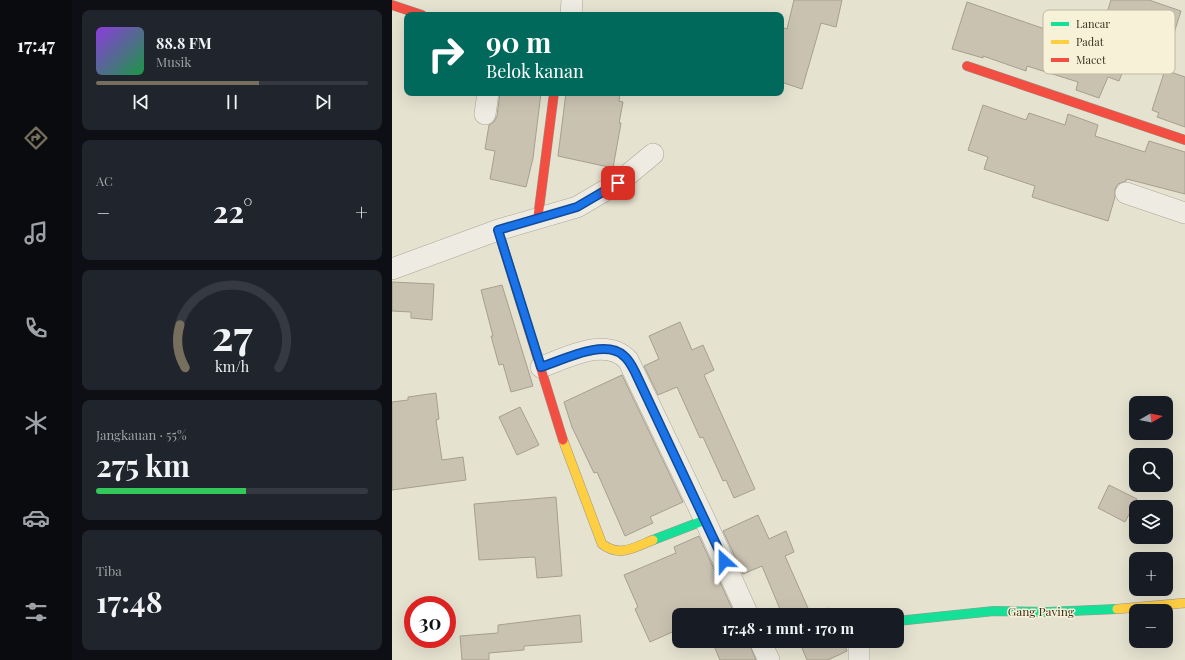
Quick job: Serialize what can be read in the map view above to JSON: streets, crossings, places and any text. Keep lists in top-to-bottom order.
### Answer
{
  "streets": {
    "street": ["Gang Paving"]
  },
  "legend": ["Lancar", "Padat", "Macet"],
  "north": "right",
  "page": {
    "tabs": "17:47",
    "turn": ["90 m", "Belok kanan"],
    "song": ["88.8 FM", "Musik"],
    "tile": [
      "AC",
      ["Jangkauan · 55%", "275 km"],
      ["Tiba", "17:48"]
    ],
    "heat": ["−", "22°", "+"],
    "map_buttons": ["+", "−"],
    "limit": "30",
    "trip": "17:48 · 1 mnt · 170 m",
    "gauge": ["27", "km/h"]
  }
}
